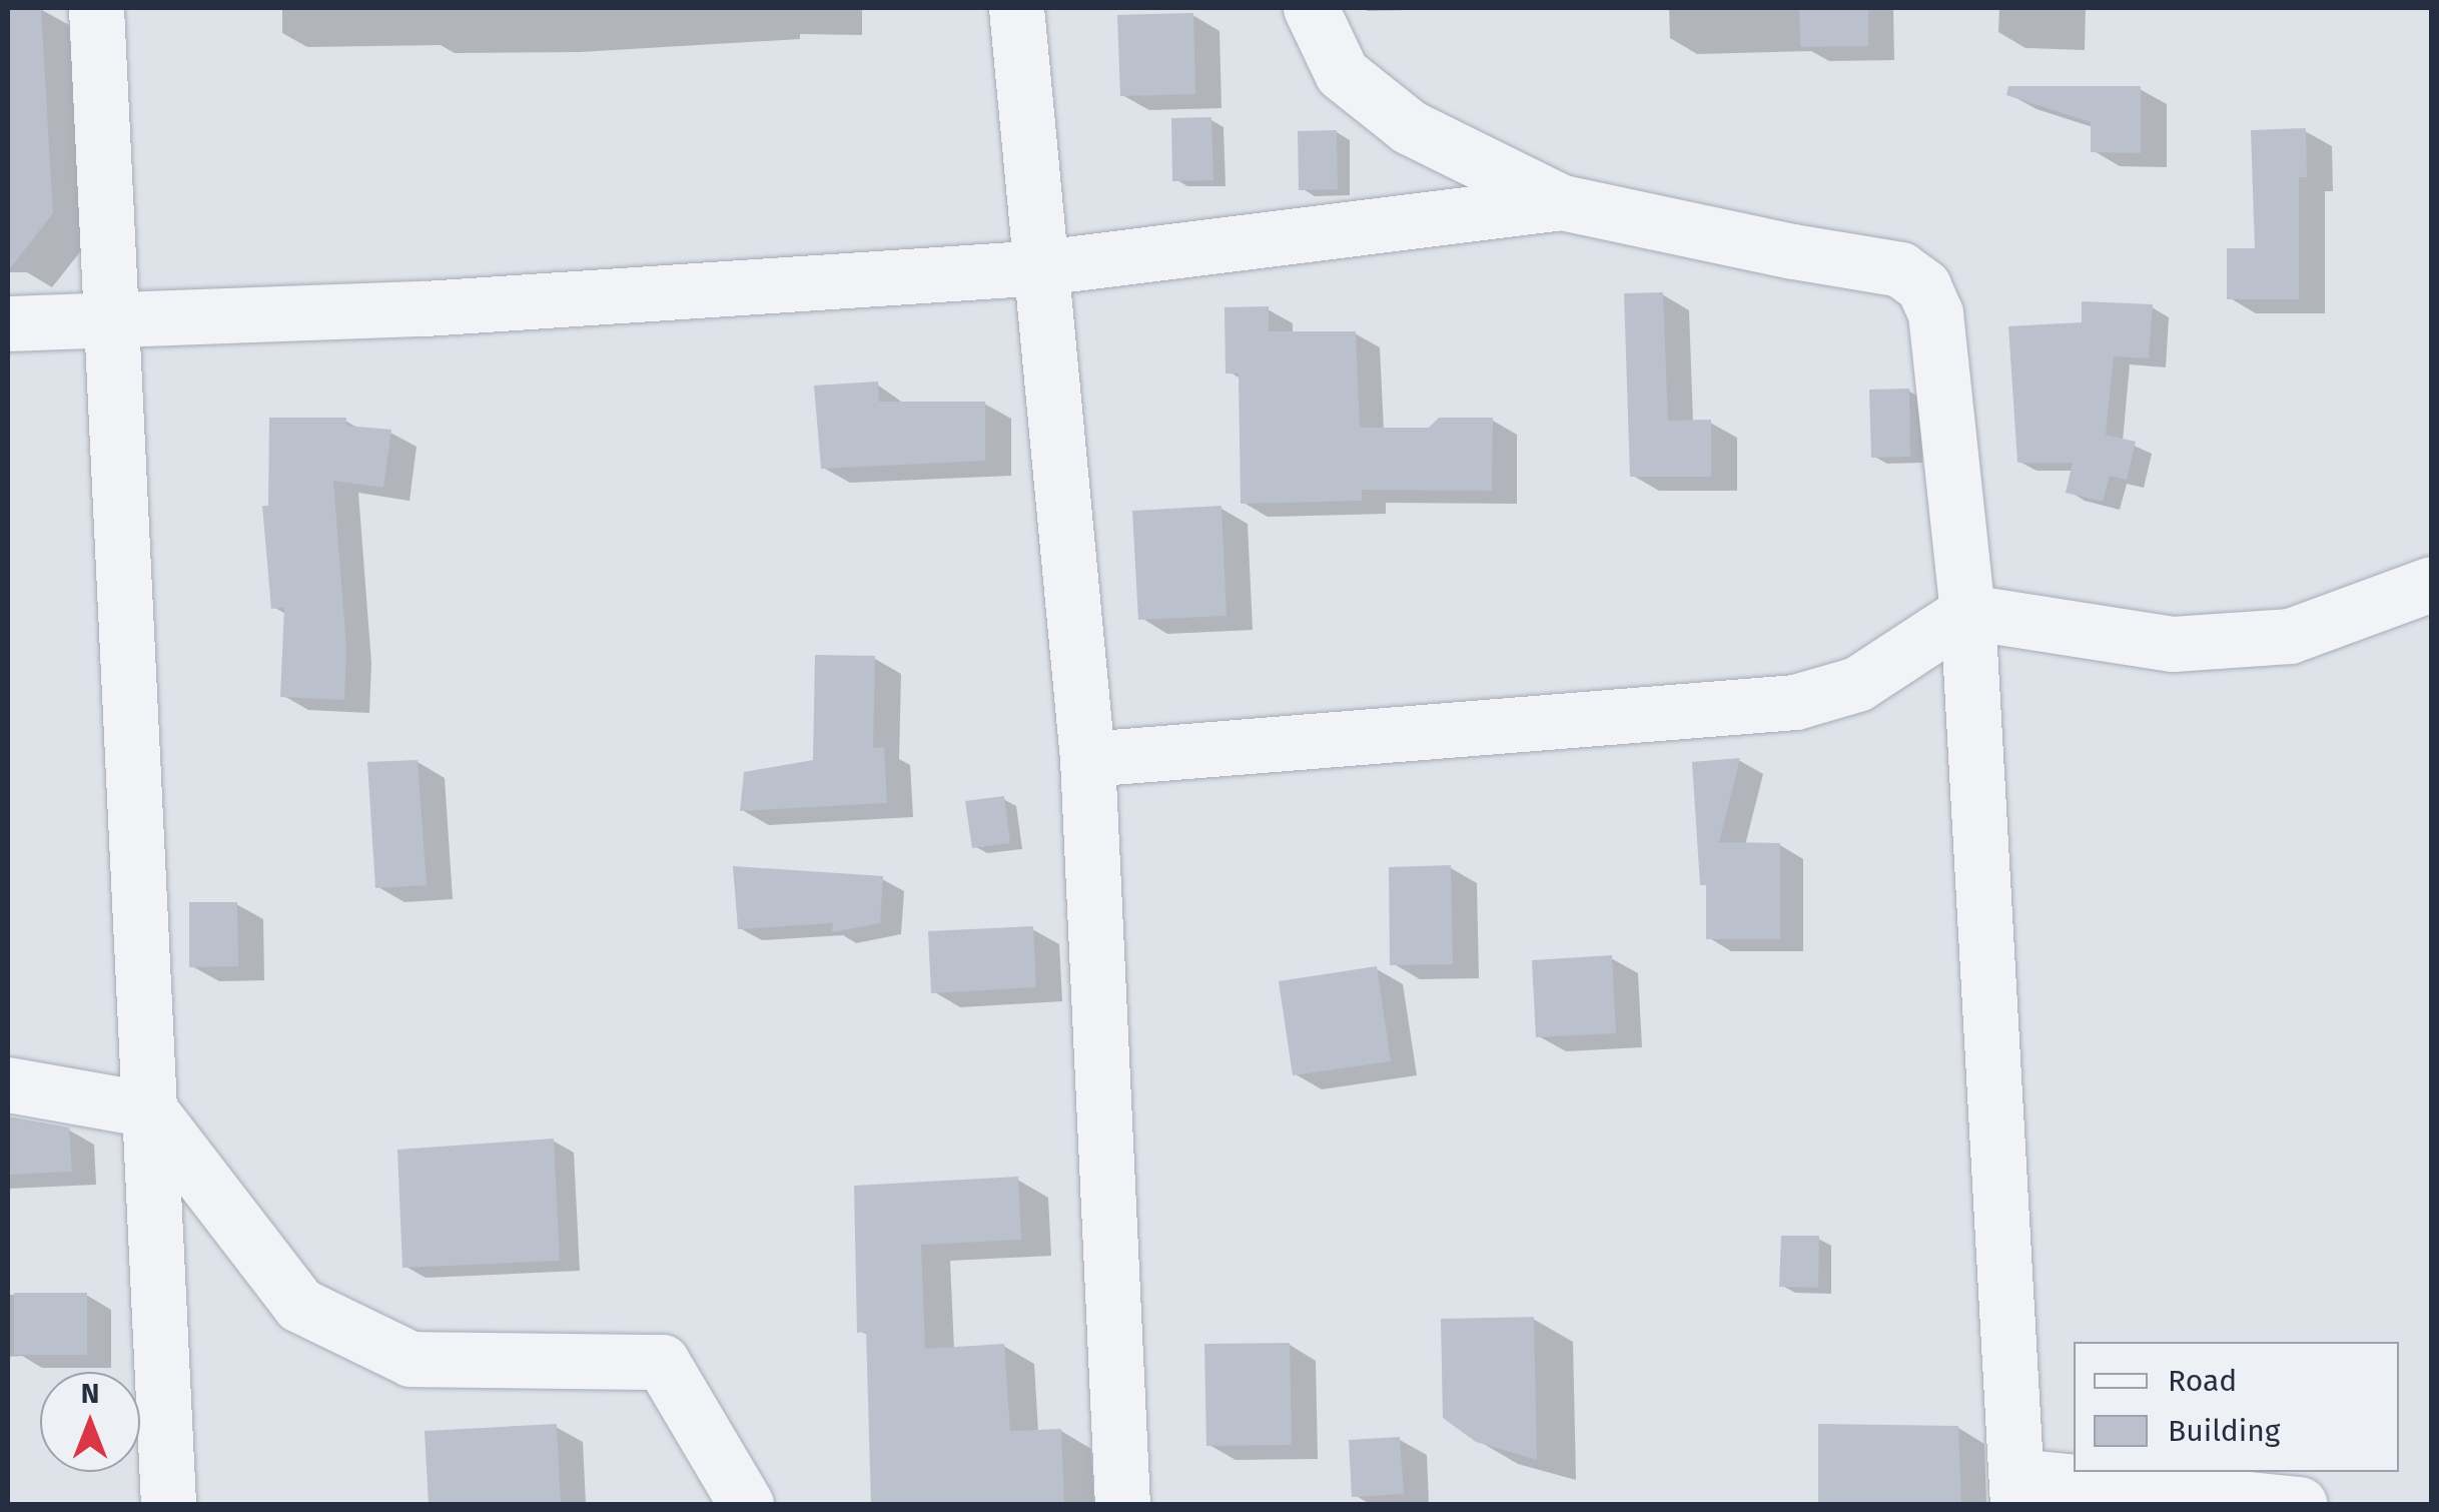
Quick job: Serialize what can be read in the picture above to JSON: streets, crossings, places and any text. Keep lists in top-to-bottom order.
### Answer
{
  "legend": ["Road", "Building"],
  "north": "top"
}
